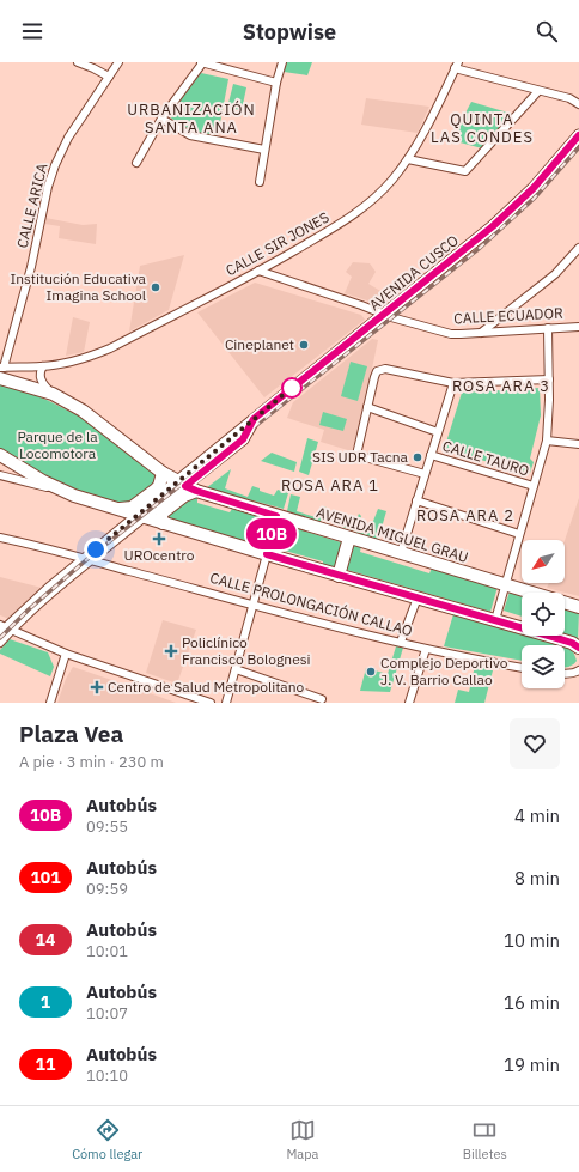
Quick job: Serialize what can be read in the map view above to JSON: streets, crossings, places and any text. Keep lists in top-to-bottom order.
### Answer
{
  "streets": {
    "main road": ["AVENIDA CUSCO", "AVENIDA MIGUEL GRAU"],
    "street": [
      "CALLE ARICA",
      "CALLE SIR JONES",
      "CALLE ECUADOR",
      "CALLE TAURO",
      "CALLE PROLONGACIÓN CALLAO"
    ]
  },
  "crossings": [
    ["CALLE ARICA", "CALLE SIR JONES"],
    ["CALLE ARICA", "AVENIDA MIGUEL GRAU"],
    ["CALLE SIR JONES", "CALLE ECUADOR"],
    ["CALLE SIR JONES", "AVENIDA MIGUEL GRAU"],
    ["AVENIDA CUSCO", "CALLE ECUADOR"],
    ["AVENIDA CUSCO", "AVENIDA MIGUEL GRAU"],
    ["AVENIDA CUSCO", "CALLE PROLONGACIÓN CALLAO"]
  ],
  "districts": [
    "URBANIZACIÓN SANTA ANA",
    "QUINTA LAS CONDES",
    "ROSA ARA 3",
    "ROSA ARA 1",
    "ROSA ARA 2"
  ],
  "parks": ["Parque de la Locomotora"],
  "places": {
    "other": [
      "Institución Educativa Imagina School",
      "Cineplanet",
      "SIS UDR Tacna",
      "Complejo Deportivo J. V. Barrio Callao"
    ],
    "health": ["UROcentro", "Policlínico Francisco Bolognesi", "Centro de Salud Metropolitano"]
  },
  "lines": ["bus line 10B"],
  "north": "bottom left",
  "page": {
    "header": "Stopwise",
    "on_map": "10B",
    "heading": ["Plaza Vea", "A pie · 3 min · 230 m"],
    "list": [
      {
        "mark": "10B",
        "name": "Autobús",
        "note": "09:55",
        "value": "4 min"
      },
      {
        "mark": "101",
        "name": "Autobús",
        "note": "09:59",
        "value": "8 min"
      },
      {
        "mark": "14",
        "name": "Autobús",
        "note": "10:01",
        "value": "10 min"
      },
      {
        "mark": "1",
        "name": "Autobús",
        "note": "10:07",
        "value": "16 min"
      },
      {
        "mark": "11",
        "name": "Autobús",
        "note": "10:10",
        "value": "19 min"
      }
    ],
    "tabs": ["Cómo llegar", "Mapa", "Billetes"]
  }
}
